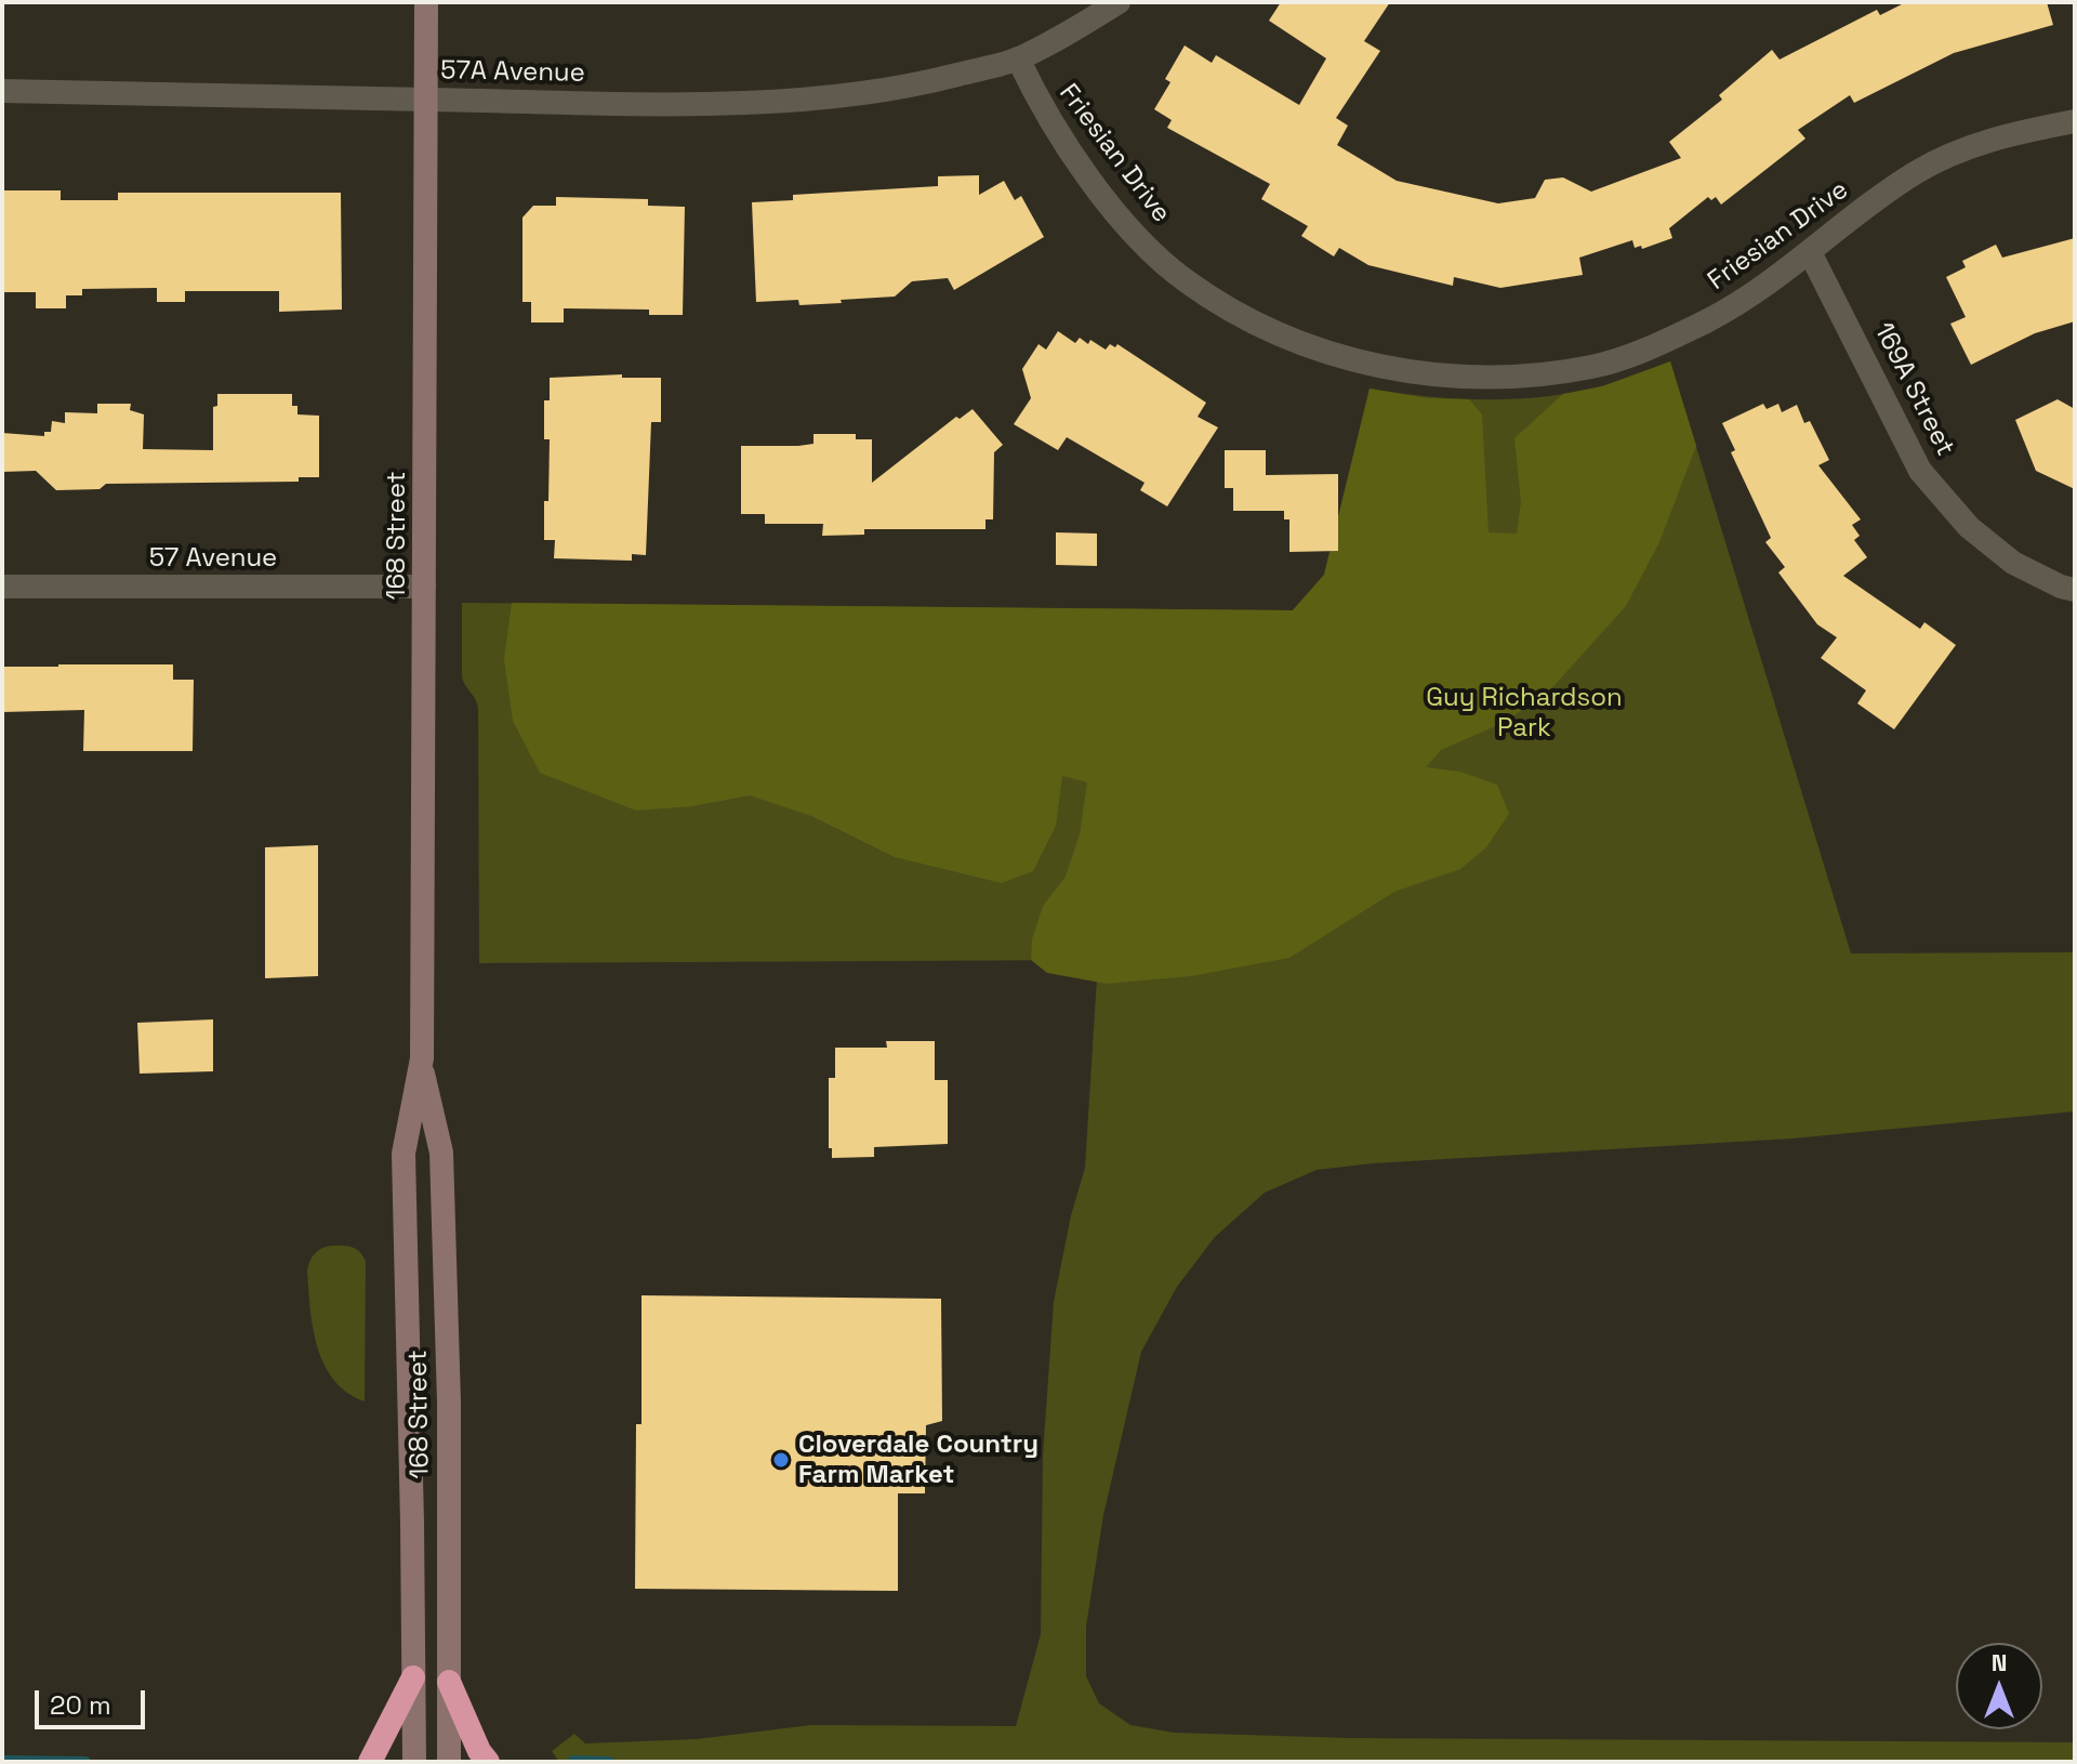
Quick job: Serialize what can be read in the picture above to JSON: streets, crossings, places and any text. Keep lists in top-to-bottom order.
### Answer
{
  "streets": {
    "main road": ["168 Street"],
    "street": [
      "57A Avenue",
      "Friesian Drive",
      "169A Street",
      "57 Avenue"
    ]
  },
  "crossings": [
    ["57A Avenue", "Friesian Drive"],
    ["57A Avenue", "168 Street"],
    ["Friesian Drive", "169A Street"],
    ["168 Street", "57 Avenue"]
  ],
  "parks": ["Guy Richardson Park"],
  "places": ["Cloverdale Country Farm Market"],
  "scale_bar": "20 m",
  "north": "top"
}
